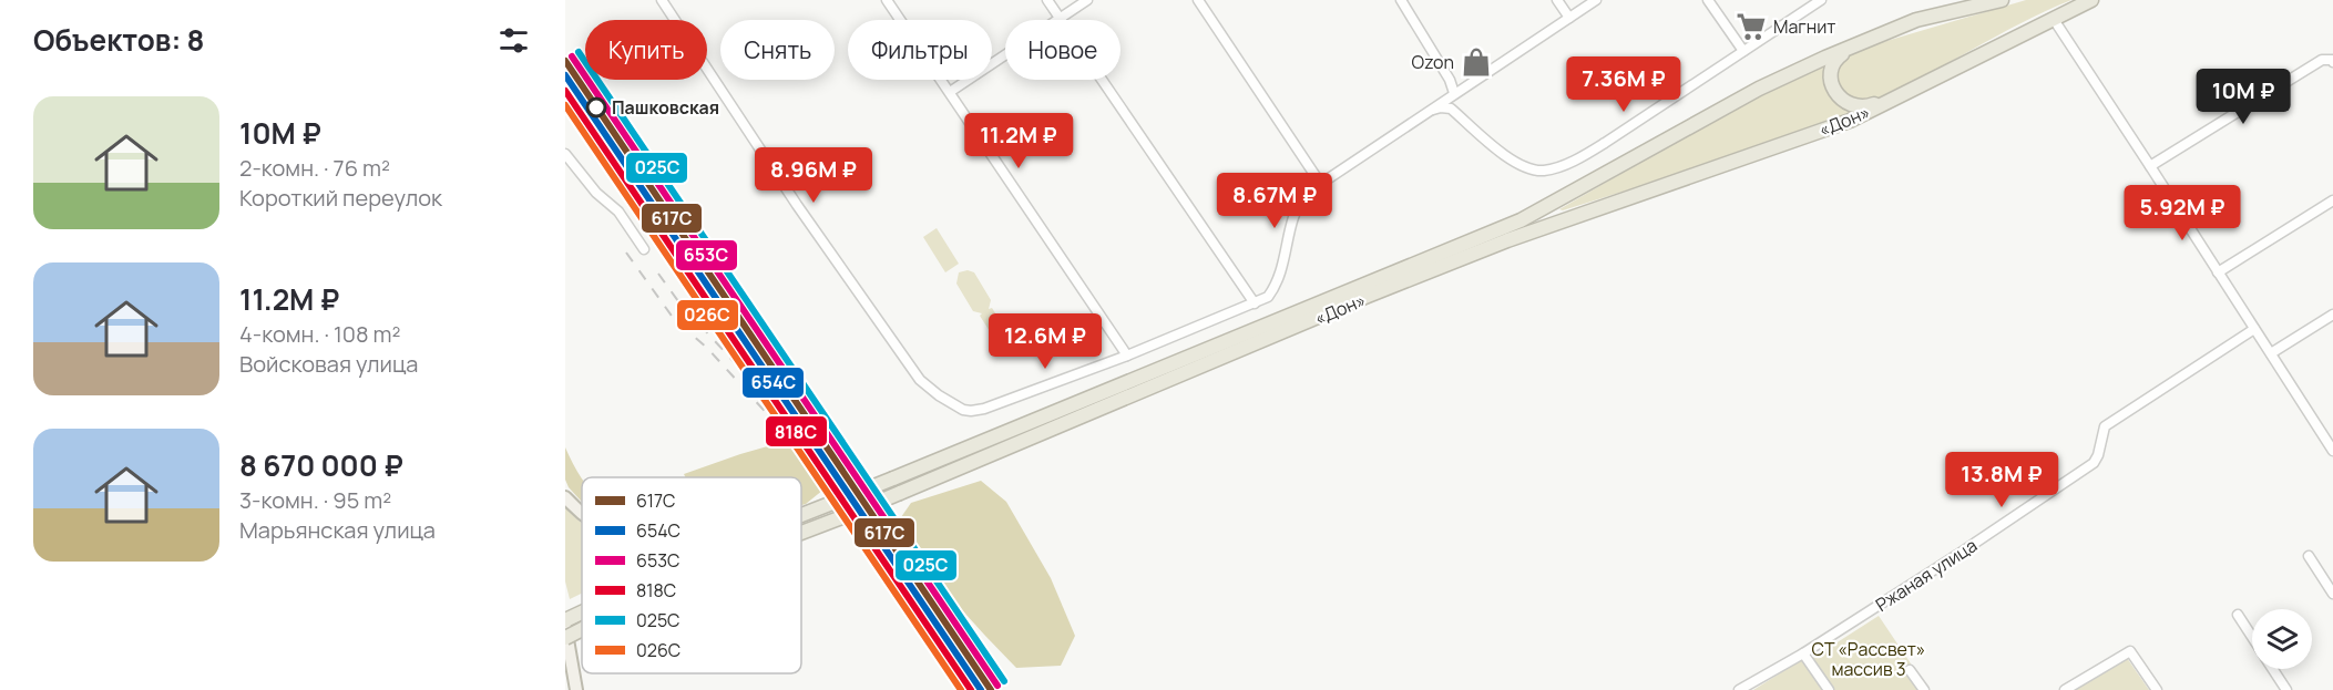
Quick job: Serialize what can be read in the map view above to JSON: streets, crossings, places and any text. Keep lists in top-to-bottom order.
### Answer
{
  "streets": {
    "highway": ["«Дон»"],
    "street": ["Ржаная улица"]
  },
  "parks": ["СТ «Рассвет» массив 3"],
  "places": {
    "supermarket": ["Магнит"],
    "shop": ["Ozon"],
    "other": ["Пашковская"]
  },
  "lines": [
    "transit line 025С",
    "transit line 653С",
    "transit line 617C",
    "transit line 654С",
    "transit line 818С",
    "transit line 026С"
  ],
  "legend": [
    "617C",
    "654С",
    "653С",
    "818С",
    "025С",
    "026С"
  ],
  "page": {
    "heading": "Объектов: 8",
    "chip": [
      "Купить",
      "Снять",
      "Фильтры",
      "Новое"
    ],
    "price": [
      "7.36M ₽",
      "10M ₽",
      "11.2M ₽",
      "8.96M ₽",
      "8.67M ₽",
      "5.92M ₽",
      "12.6M ₽",
      "13.8M ₽"
    ],
    "list": [
      {
        "name": "10M ₽",
        "note": "2-комн. · 76 m² · Короткий переулок"
      },
      {
        "name": "11.2M ₽",
        "note": "4-комн. · 108 m² · Войсковая улица"
      },
      {
        "name": "8 670 000 ₽",
        "note": "3-комн. · 95 m² · Марьянская улица"
      }
    ]
  }
}
